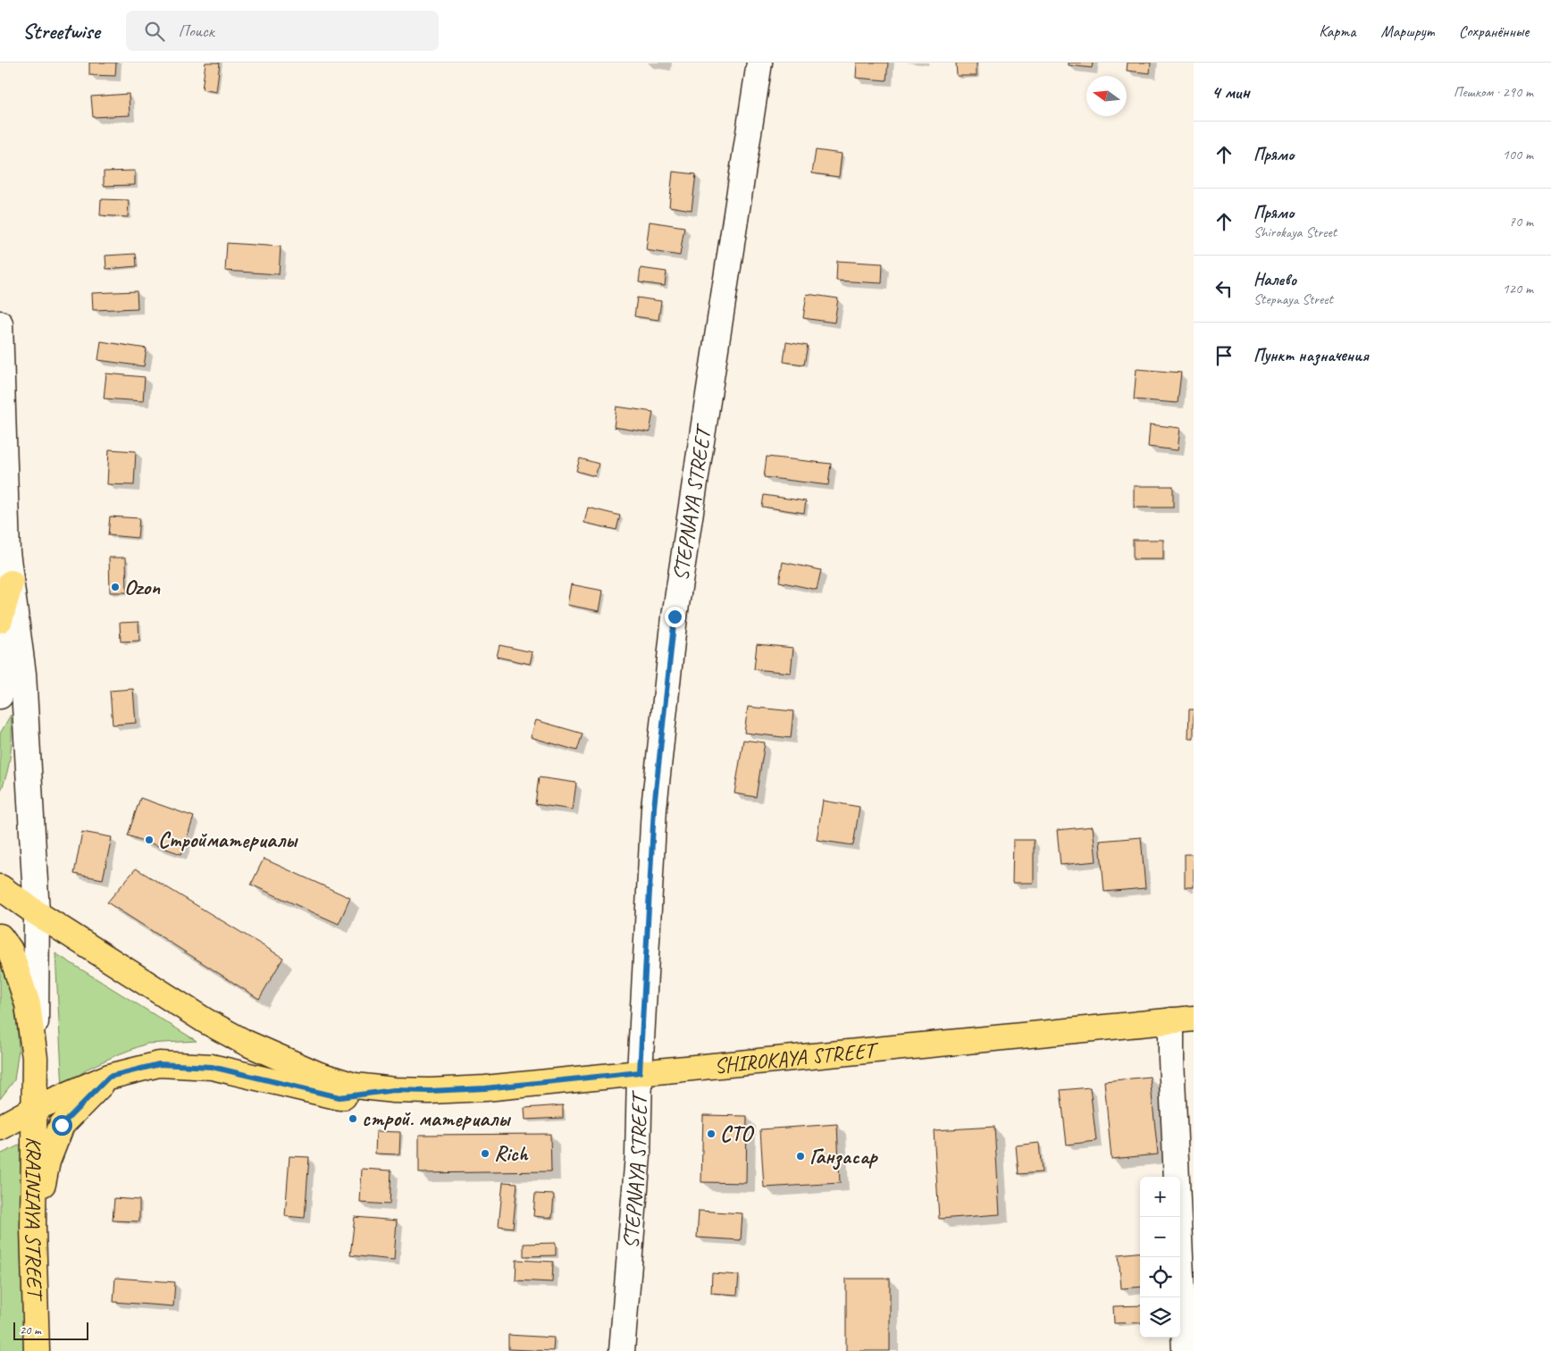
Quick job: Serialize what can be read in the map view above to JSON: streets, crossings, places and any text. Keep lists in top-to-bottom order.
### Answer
{
  "streets": {
    "main road": ["SHIROKAYA STREET", "KRAINIAYA STREET"],
    "street": ["STEPNAYA STREET"]
  },
  "crossings": [
    ["STEPNAYA STREET", "SHIROKAYA STREET"]
  ],
  "places": [
    "Ozon",
    "Стройматериалы",
    "строй. материалы",
    "СТО",
    "Rich",
    "Ганзасар"
  ],
  "scale_bar": "20 m",
  "north": "left",
  "page": {
    "header": "Streetwise",
    "search": "Поиск",
    "nav": ["Карта", "Маршрут", "Сохранённые"],
    "heading": ["4 мин", "Пешком · 290 m"],
    "list": [
      ["Прямо", "100 m"],
      ["Прямо", "Shirokaya Street", "70 m"],
      ["Налево", "Stepnaya Street", "120 m"],
      "Пункт назначения"
    ],
    "map_buttons": ["+", "−"],
    "scale": "20 m"
  }
}
